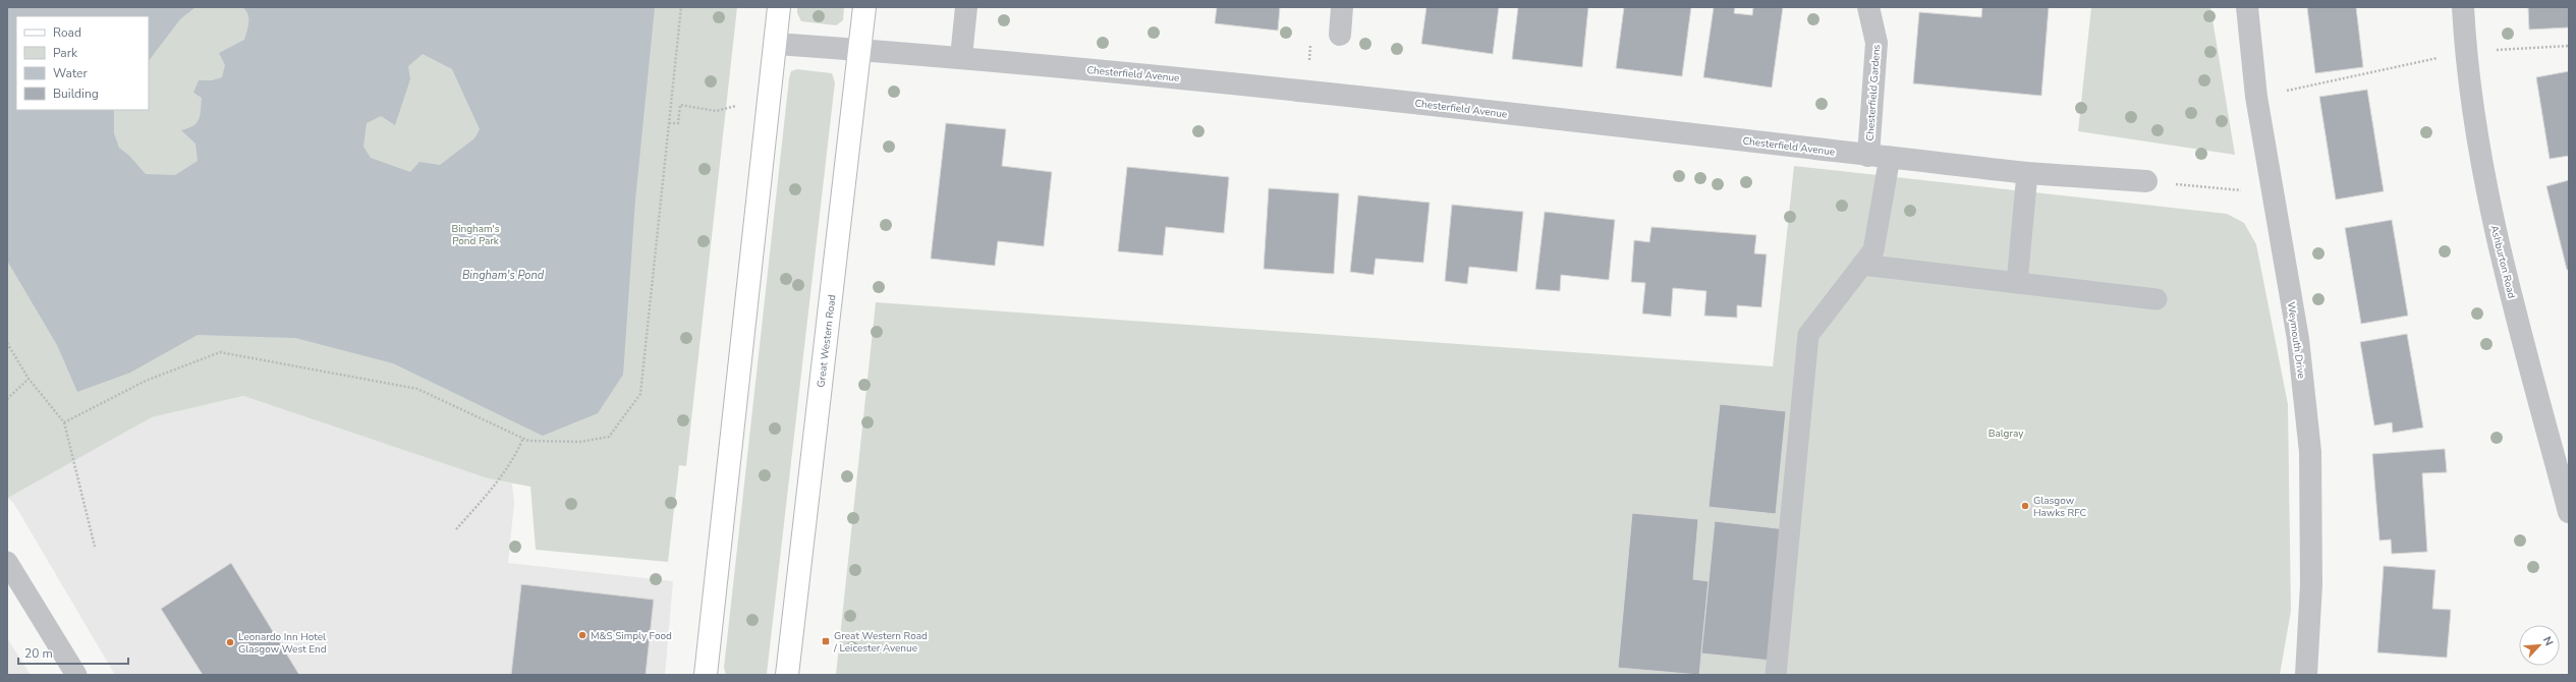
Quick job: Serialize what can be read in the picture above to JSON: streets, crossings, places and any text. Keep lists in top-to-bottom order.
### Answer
{
  "streets": {
    "main road": ["Great Western Road"],
    "street": [
      "Chesterfield Avenue",
      "Chesterfield Gardens",
      "Ashburton Road",
      "Weymouth Drive"
    ]
  },
  "crossings": [
    ["Chesterfield Avenue", "Chesterfield Gardens"],
    ["Chesterfield Avenue", "Great Western Road"]
  ],
  "water": ["Bingham's Pond"],
  "parks": ["Bingham's Pond Park", "Balgray"],
  "places": {
    "other": ["Glasgow Hawks RFC", "M&S Simply Food", "Leonardo Inn Hotel Glasgow West End"],
    "transit": ["Great Western Road / Leicester Avenue"]
  },
  "legend": [
    "Road",
    "Park",
    "Water",
    "Building"
  ],
  "scale_bar": "20 m",
  "north": "top right"
}
